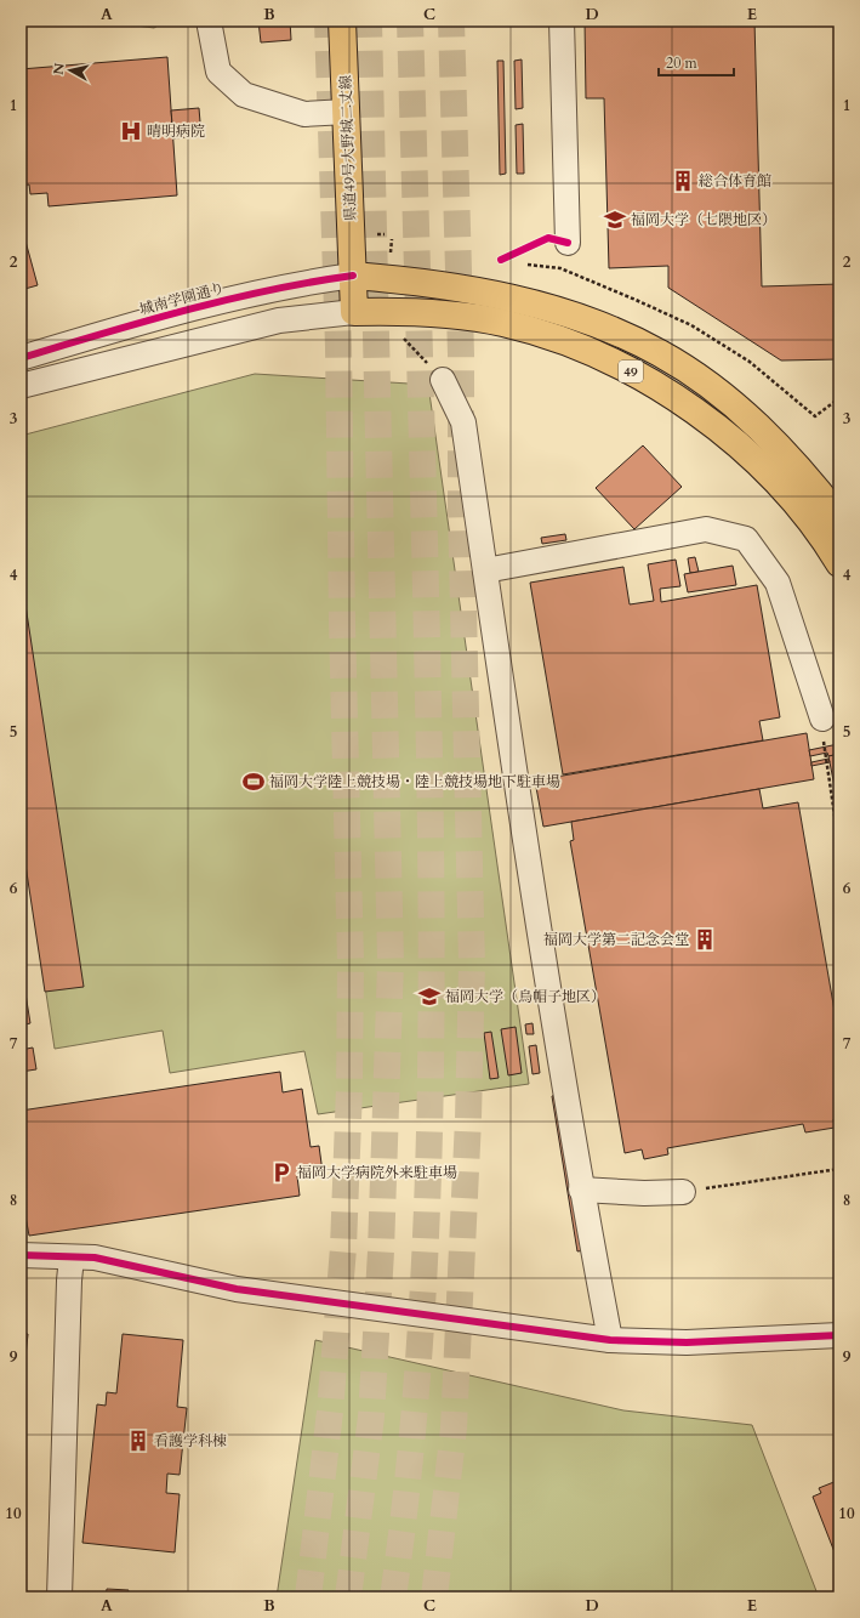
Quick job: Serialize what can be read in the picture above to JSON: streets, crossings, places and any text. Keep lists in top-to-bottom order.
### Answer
{
  "streets": {
    "main road": ["県道49号大野城二丈線", "49"],
    "street": ["城南学園通り"]
  },
  "crossings": [
    ["県道49号大野城二丈線", "城南学園通り"],
    ["県道49号大野城二丈線", "49"],
    ["城南学園通り", "49"]
  ],
  "places": {
    "hospital": ["晴明病院"],
    "building": ["総合体育館", "福岡大学第二記念会堂", "看護学科棟"],
    "school or university": ["福岡大学（七隈地区）", "福岡大学（烏帽子地区）"],
    "sports": ["福岡大学陸上競技場・陸上競技場地下駐車場"],
    "parking": ["福岡大学病院外来駐車場"]
  },
  "scale_bar": "20 m",
  "north": "left",
  "grid": {
    "columns": [
      "A",
      "B",
      "C",
      "D",
      "E"
    ],
    "rows": [
      "1",
      "2",
      "3",
      "4",
      "5",
      "6",
      "7",
      "8",
      "9",
      "10"
    ]
  }
}
